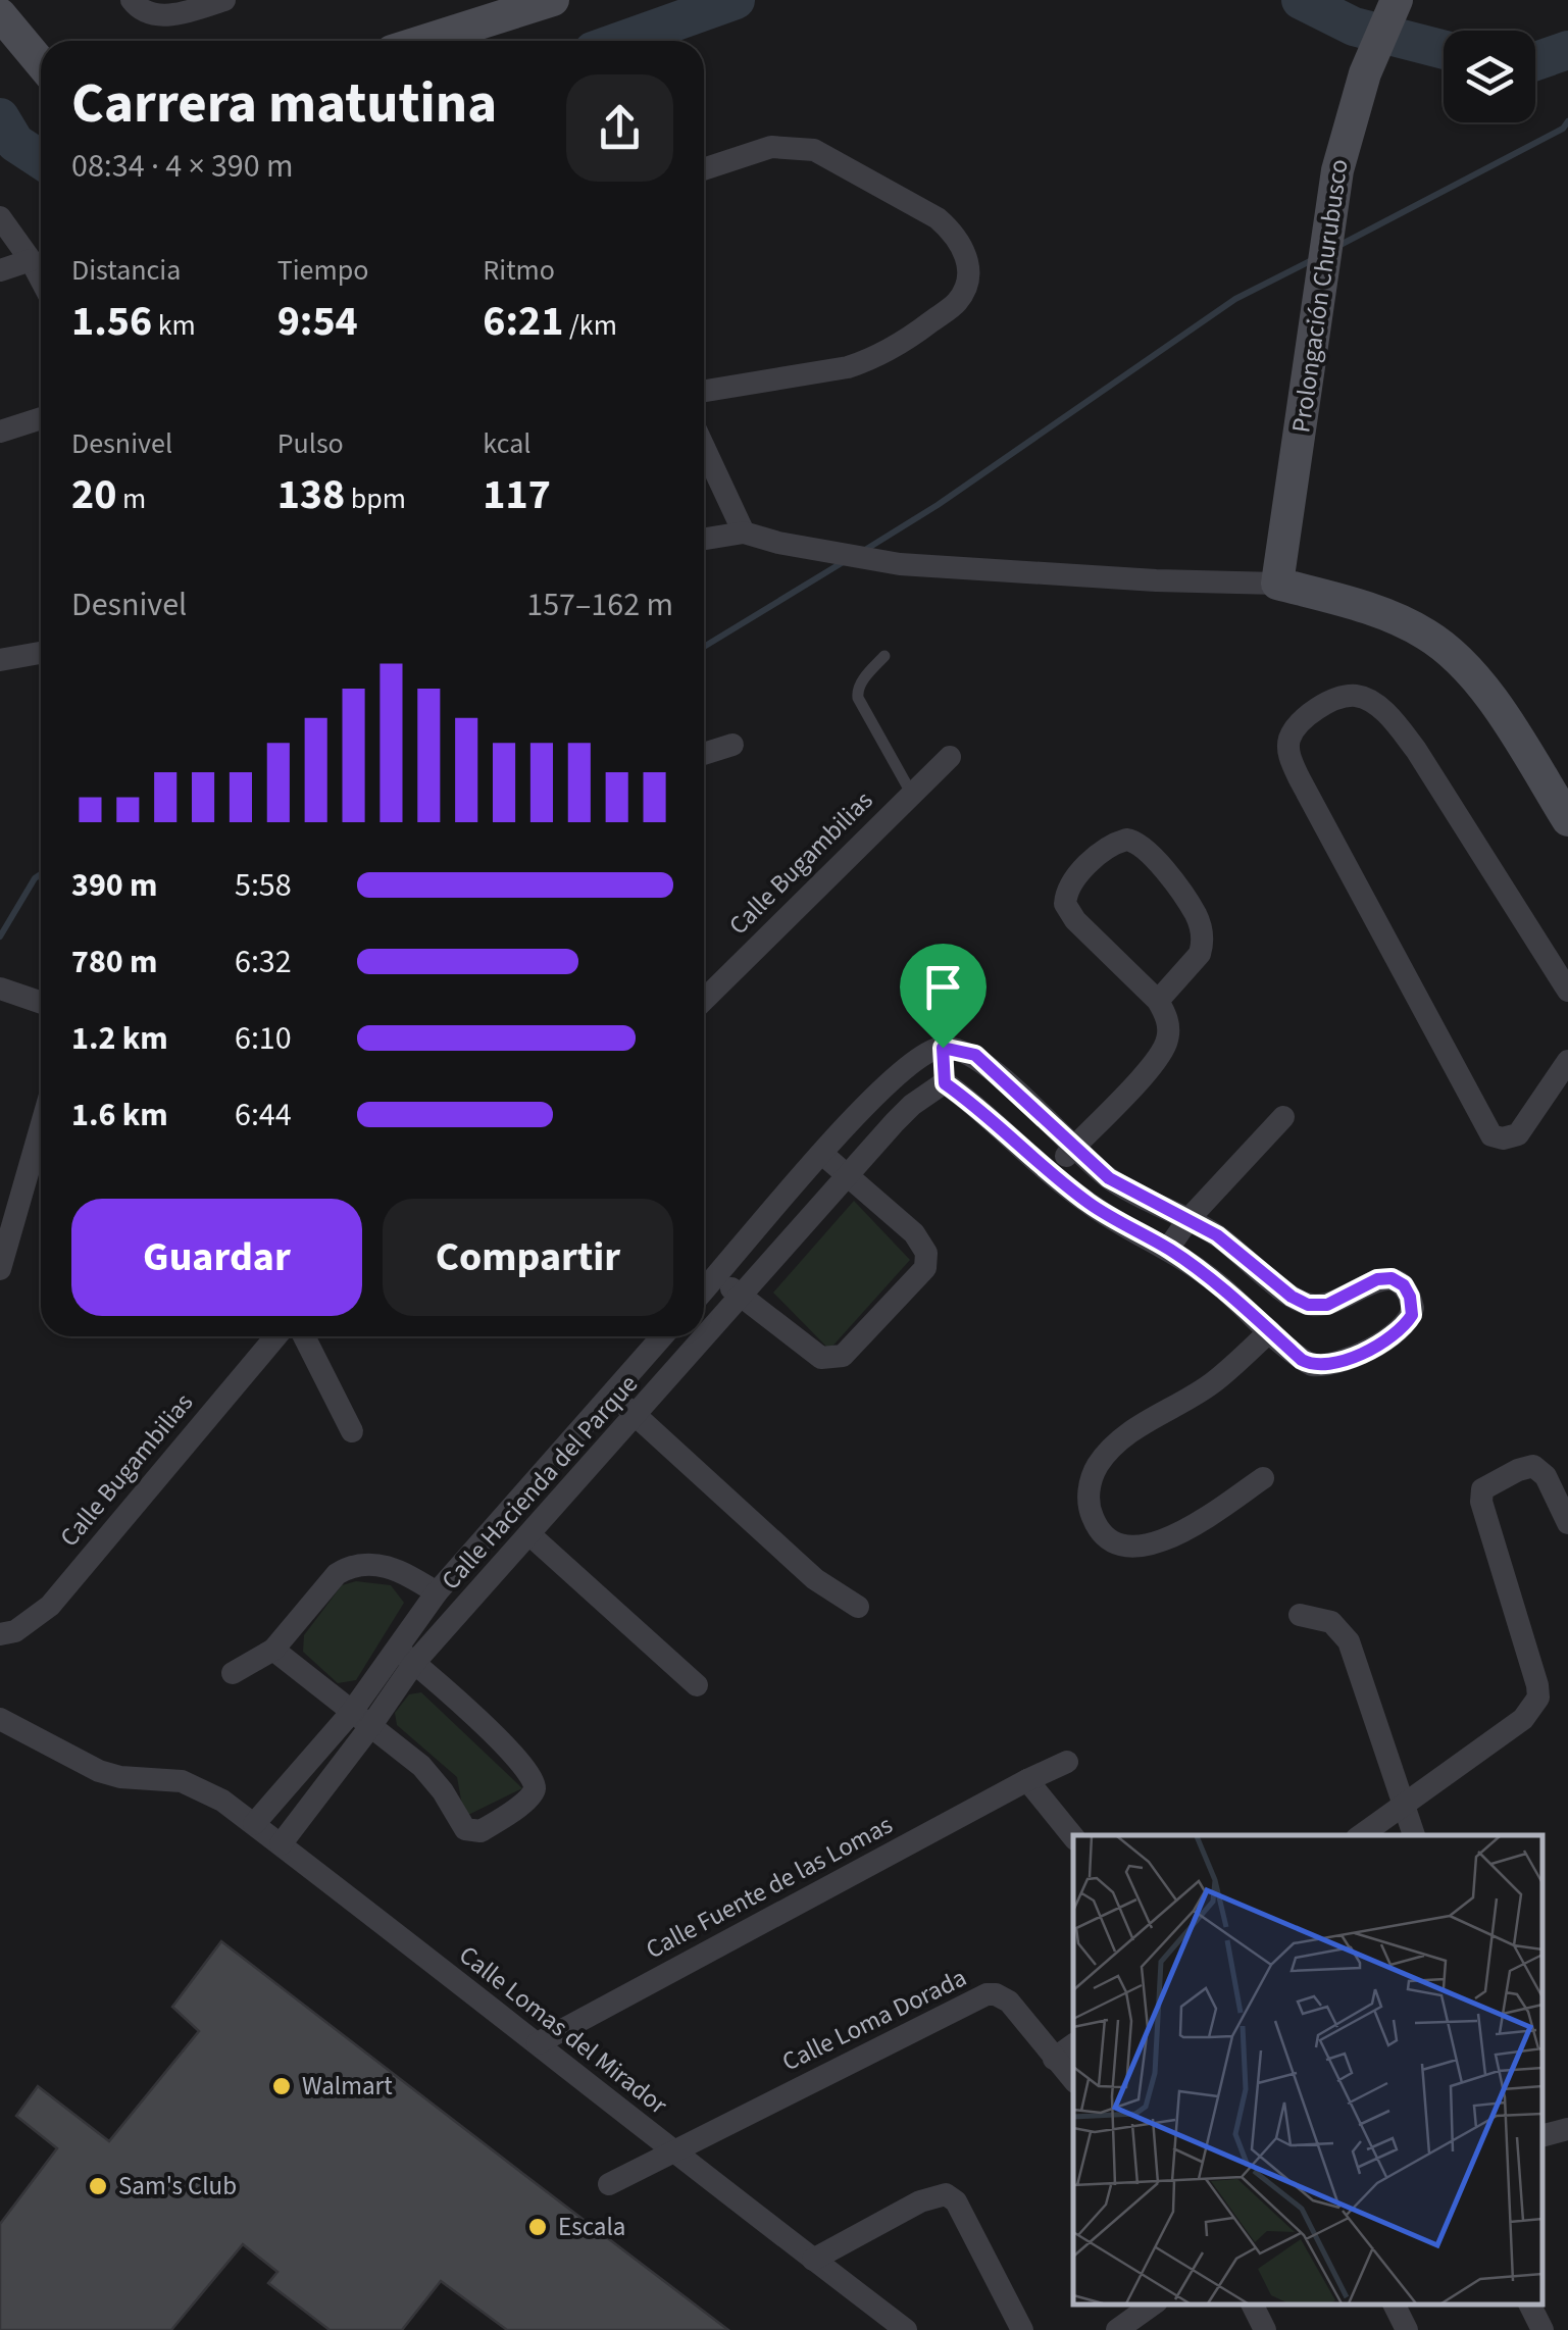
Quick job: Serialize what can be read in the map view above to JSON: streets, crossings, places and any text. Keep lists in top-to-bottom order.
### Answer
{
  "streets": {
    "main road": ["Prolongación Churubusco"],
    "street": [
      "Calle Bugambilias",
      "Calle Hacienda del Parque",
      "Calle Fuente de las Lomas",
      "Calle Loma Dorada",
      "Calle Lomas del Mirador"
    ]
  },
  "crossings": [
    ["Calle Hacienda del Parque", "Calle Lomas del Mirador"],
    ["Calle Fuente de las Lomas", "Calle Lomas del Mirador"],
    ["Calle Loma Dorada", "Calle Lomas del Mirador"]
  ],
  "places": ["Walmart", "Sam's Club", "Escala"],
  "page": {
    "heading": ["Carrera matutina", "08:34 · 4 × 390 m"],
    "stats": [
      ["Distancia", "1.56 km"],
      ["Tiempo", "9:54"],
      ["Ritmo", "6:21 /km"],
      ["Desnivel", "20 m"],
      ["Pulso", "138 bpm"],
      ["kcal", "117"]
    ],
    "chart": ["Desnivel", "157–162 m"],
    "list": [
      {
        "name": "390 m",
        "note": "5:58"
      },
      {
        "name": "780 m",
        "note": "6:32"
      },
      {
        "name": "1.2 km",
        "note": "6:10"
      },
      {
        "name": "1.6 km",
        "note": "6:44"
      }
    ],
    "buttons": ["Guardar", "Compartir"]
  }
}
